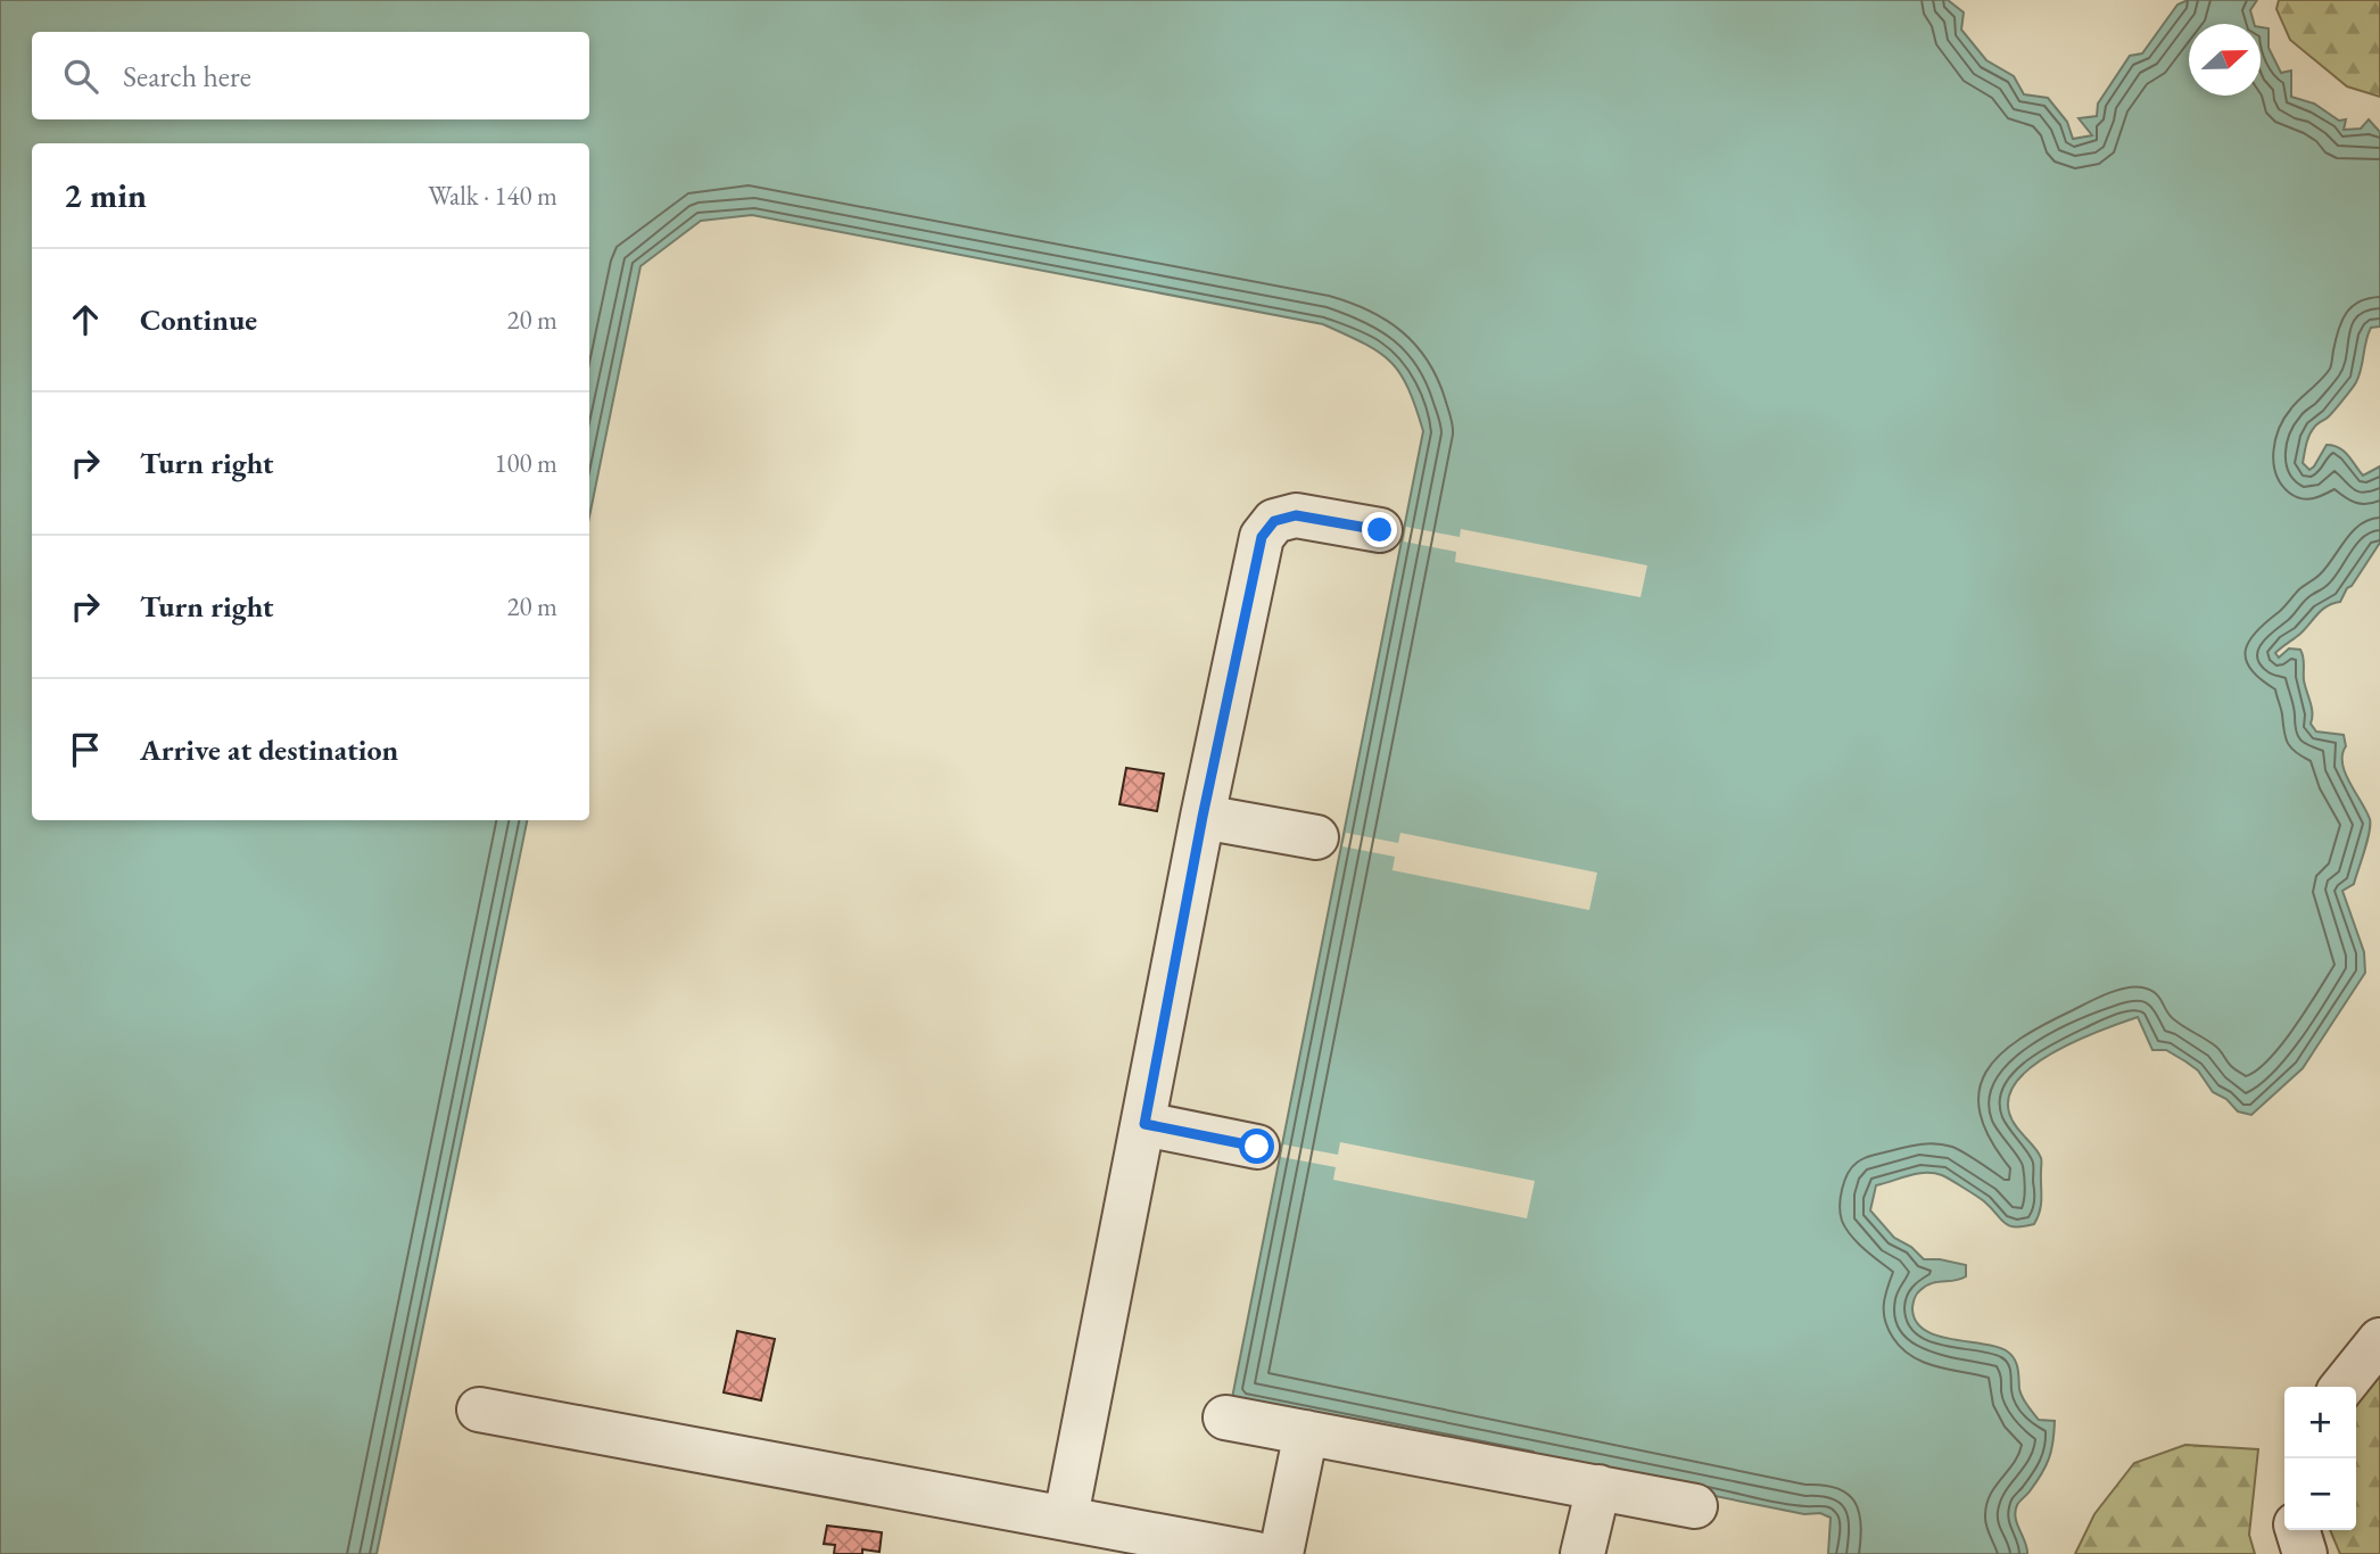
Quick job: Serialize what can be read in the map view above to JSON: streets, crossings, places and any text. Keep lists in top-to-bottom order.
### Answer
{
  "north": "right",
  "page": {
    "search": "Search here",
    "heading": ["2 min", "Walk · 140 m"],
    "list": [
      ["Continue", "20 m"],
      ["Turn right", "100 m"],
      ["Turn right", "20 m"],
      "Arrive at destination"
    ],
    "map_buttons": ["+", "−"]
  }
}
